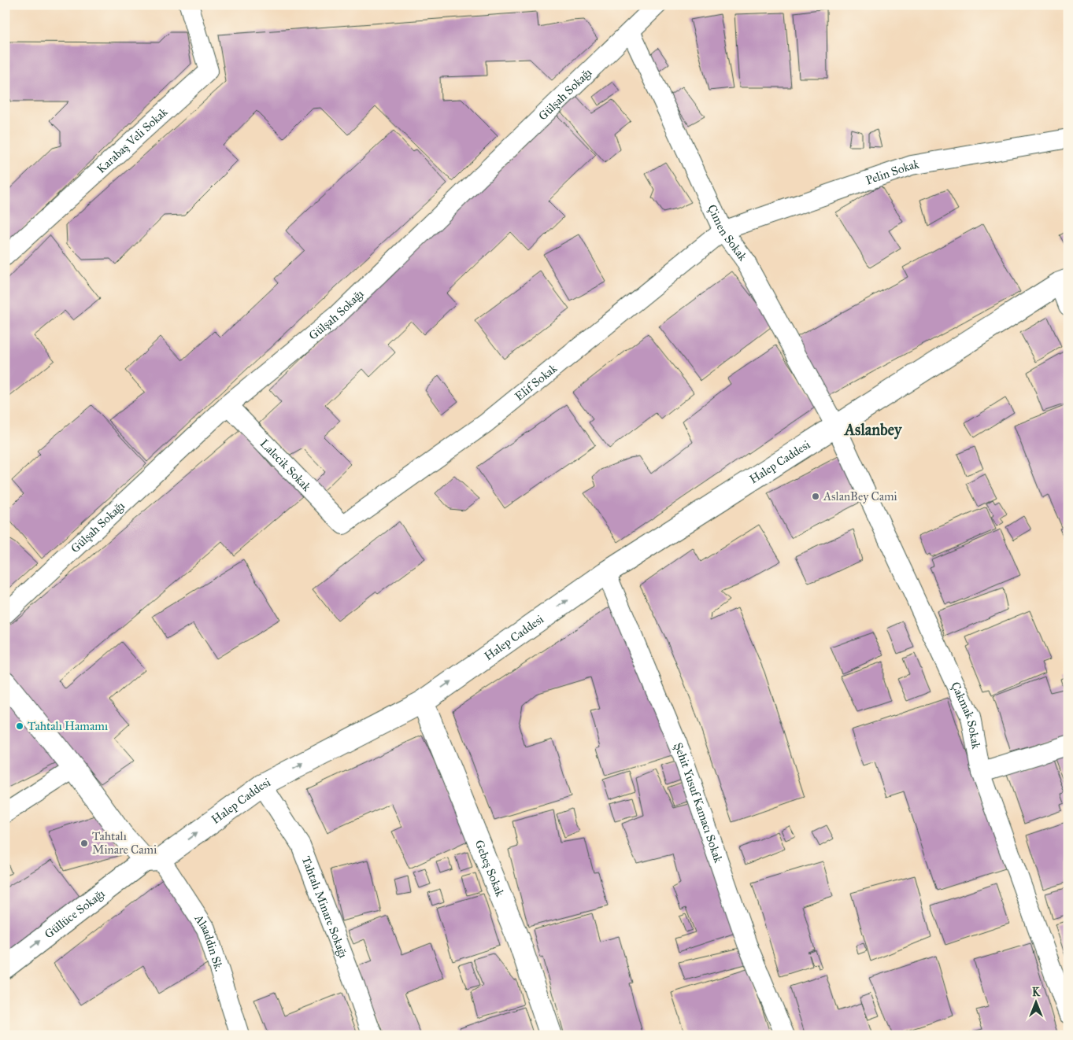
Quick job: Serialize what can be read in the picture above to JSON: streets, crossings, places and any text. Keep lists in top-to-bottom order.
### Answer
{
  "streets": {
    "street": [
      "Gülşah Sokağı",
      "Karabaş Veli Sokak",
      "Pelin Sokak",
      "Çimen Sokak",
      "Elif Sokak",
      "Halep Caddesi",
      "Lalecik Sokak",
      "Çakmak Sokak",
      "Şehit Yusuf Kamacı Sokak",
      "Gebeş Sokak",
      "Tahtalı Minare Sokağı",
      "Güllüce Sokağı",
      "Alaaddin Sk."
    ]
  },
  "crossings": [
    ["Gülşah Sokağı", "Çimen Sokak"],
    ["Gülşah Sokağı", "Lalecik Sokak"],
    ["Pelin Sokak", "Çimen Sokak"],
    ["Pelin Sokak", "Elif Sokak"],
    ["Çimen Sokak", "Elif Sokak"],
    ["Çimen Sokak", "Halep Caddesi"],
    ["Çimen Sokak", "Çakmak Sokak"],
    ["Elif Sokak", "Lalecik Sokak"],
    ["Halep Caddesi", "Çakmak Sokak"],
    ["Halep Caddesi", "Şehit Yusuf Kamacı Sokak"],
    ["Halep Caddesi", "Gebeş Sokak"],
    ["Halep Caddesi", "Tahtalı Minare Sokağı"],
    ["Halep Caddesi", "Güllüce Sokağı"],
    ["Halep Caddesi", "Alaaddin Sk."],
    ["Güllüce Sokağı", "Alaaddin Sk."]
  ],
  "one_way": ["Halep Caddesi"],
  "districts": ["Aslanbey"],
  "places": ["AslanBey Cami", "Tahtalı Hamamı", "Tahtalı Minare Cami"],
  "north": "top"
}
